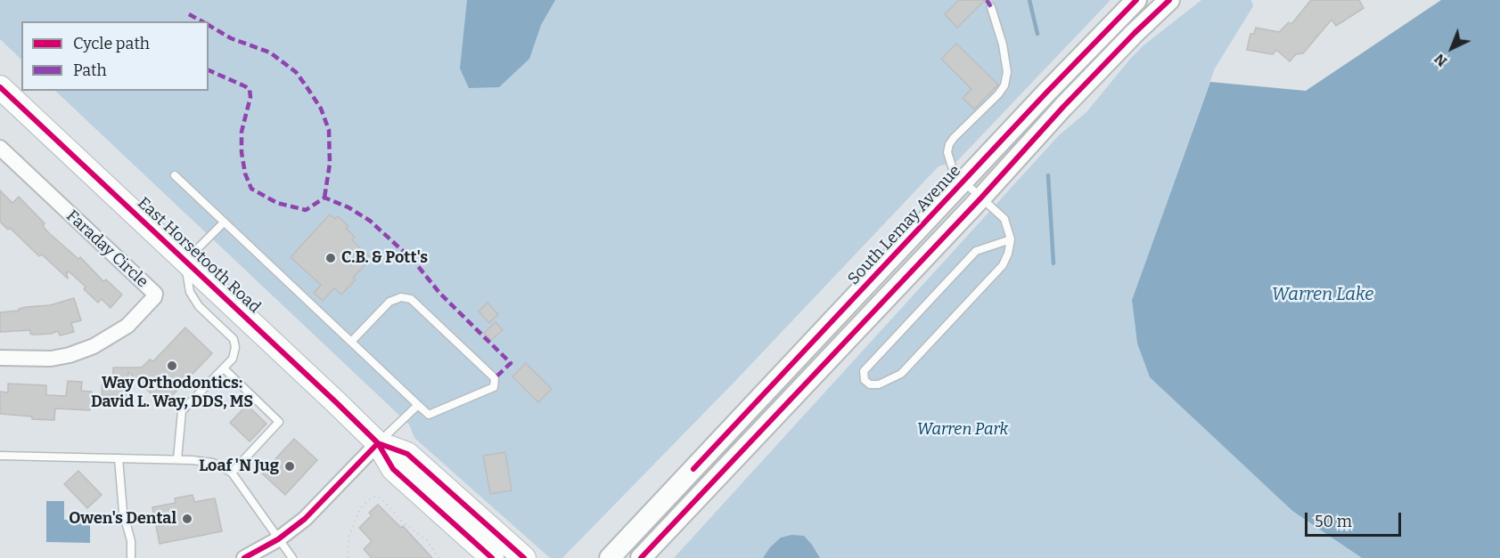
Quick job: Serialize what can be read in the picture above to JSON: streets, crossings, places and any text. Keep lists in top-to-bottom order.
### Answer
{
  "streets": {
    "main road": ["South Lemay Avenue", "East Horsetooth Road"],
    "street": ["Faraday Circle"]
  },
  "water": ["Warren Lake"],
  "parks": ["Warren Park"],
  "places": [
    "C.B. & Pott's",
    "Way Orthodontics: David L. Way, DDS, MS",
    "Loaf 'N Jug",
    "Owen's Dental"
  ],
  "legend": ["Cycle path", "Path"],
  "scale_bar": "50 m",
  "north": "bottom left"
}
